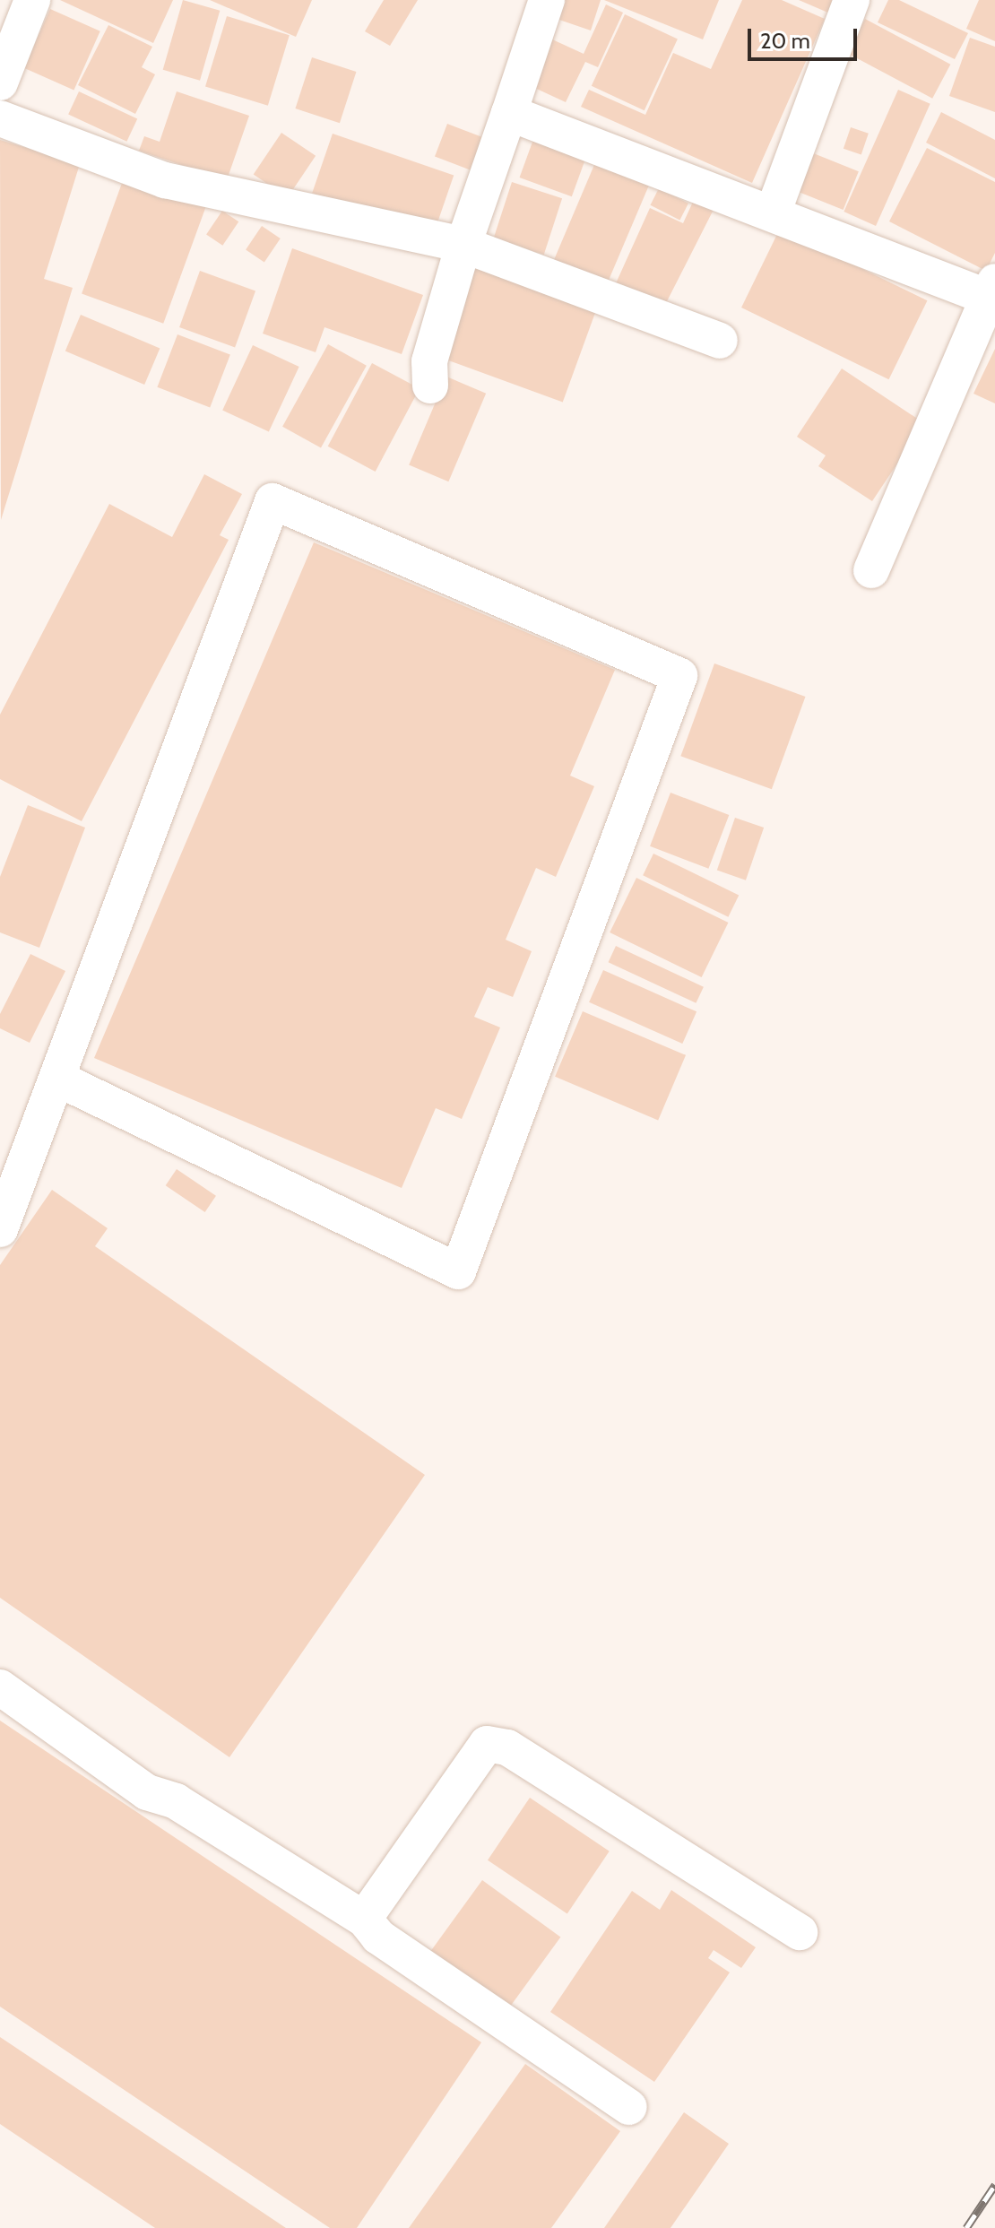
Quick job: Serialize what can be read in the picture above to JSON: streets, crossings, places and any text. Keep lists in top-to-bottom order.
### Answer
{
  "scale_bar": "20 m"
}
